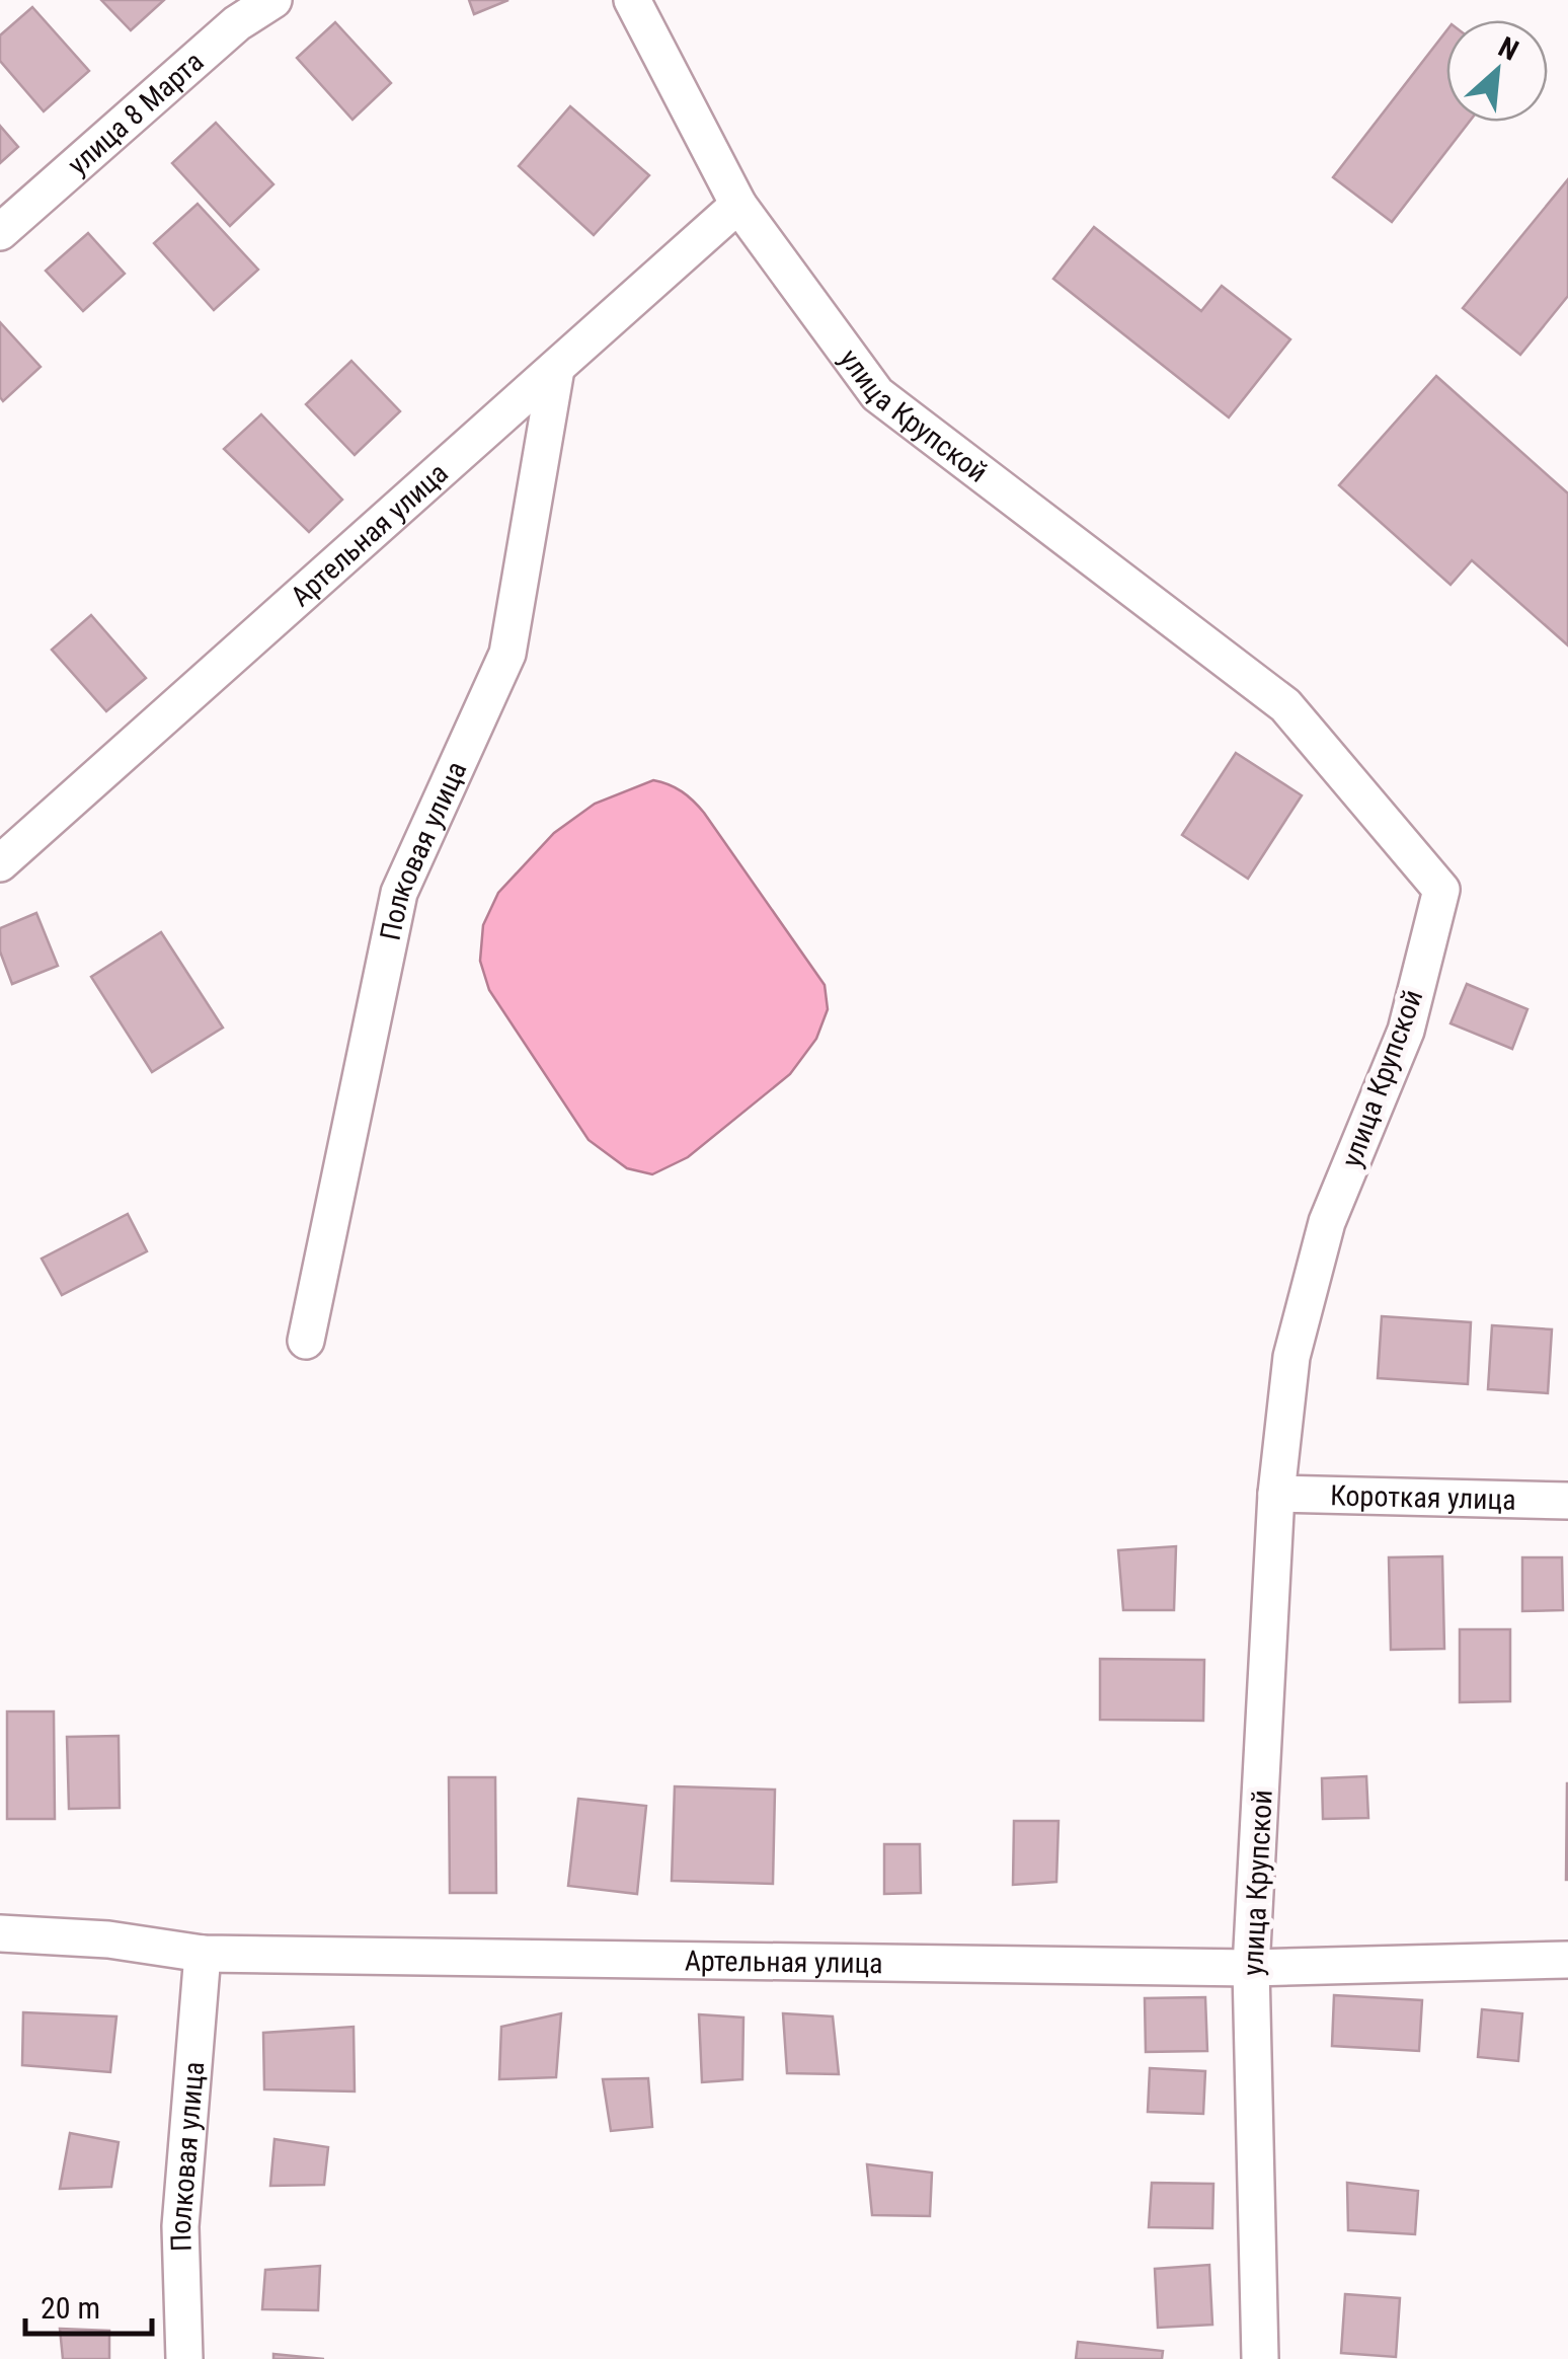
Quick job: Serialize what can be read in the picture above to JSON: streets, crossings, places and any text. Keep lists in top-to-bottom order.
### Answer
{
  "streets": {
    "street": [
      "улица 8 Марта",
      "улица Крупской",
      "Артельная улица",
      "Полковая улица",
      "Короткая улица"
    ]
  },
  "crossings": [
    ["улица Крупской", "Артельная улица"],
    ["улица Крупской", "Короткая улица"],
    ["Артельная улица", "Полковая улица"]
  ],
  "scale_bar": "20 m",
  "north": "top right"
}
